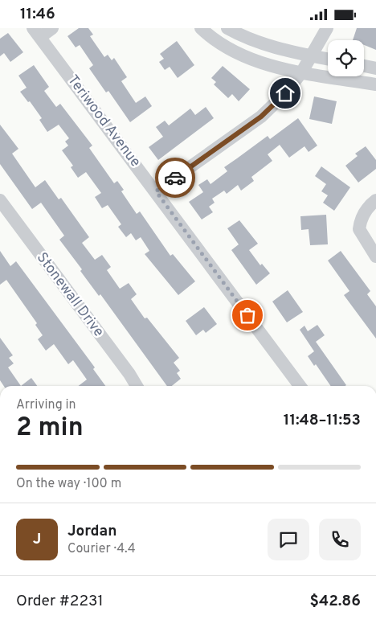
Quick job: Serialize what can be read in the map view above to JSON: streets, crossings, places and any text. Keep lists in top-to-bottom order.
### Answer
{
  "streets": {
    "street": ["Teriwood Avenue", "Stonewall Drive"]
  },
  "page": {
    "status": "11:46",
    "heading": ["2 min", "Arriving in", "11:48–11:53"],
    "panel": [
      "Jordan",
      "Courier · 4.4",
      "Order #2231",
      "$42.86"
    ],
    "bar": "On the way · 100 m",
    "round": "J"
  }
}
